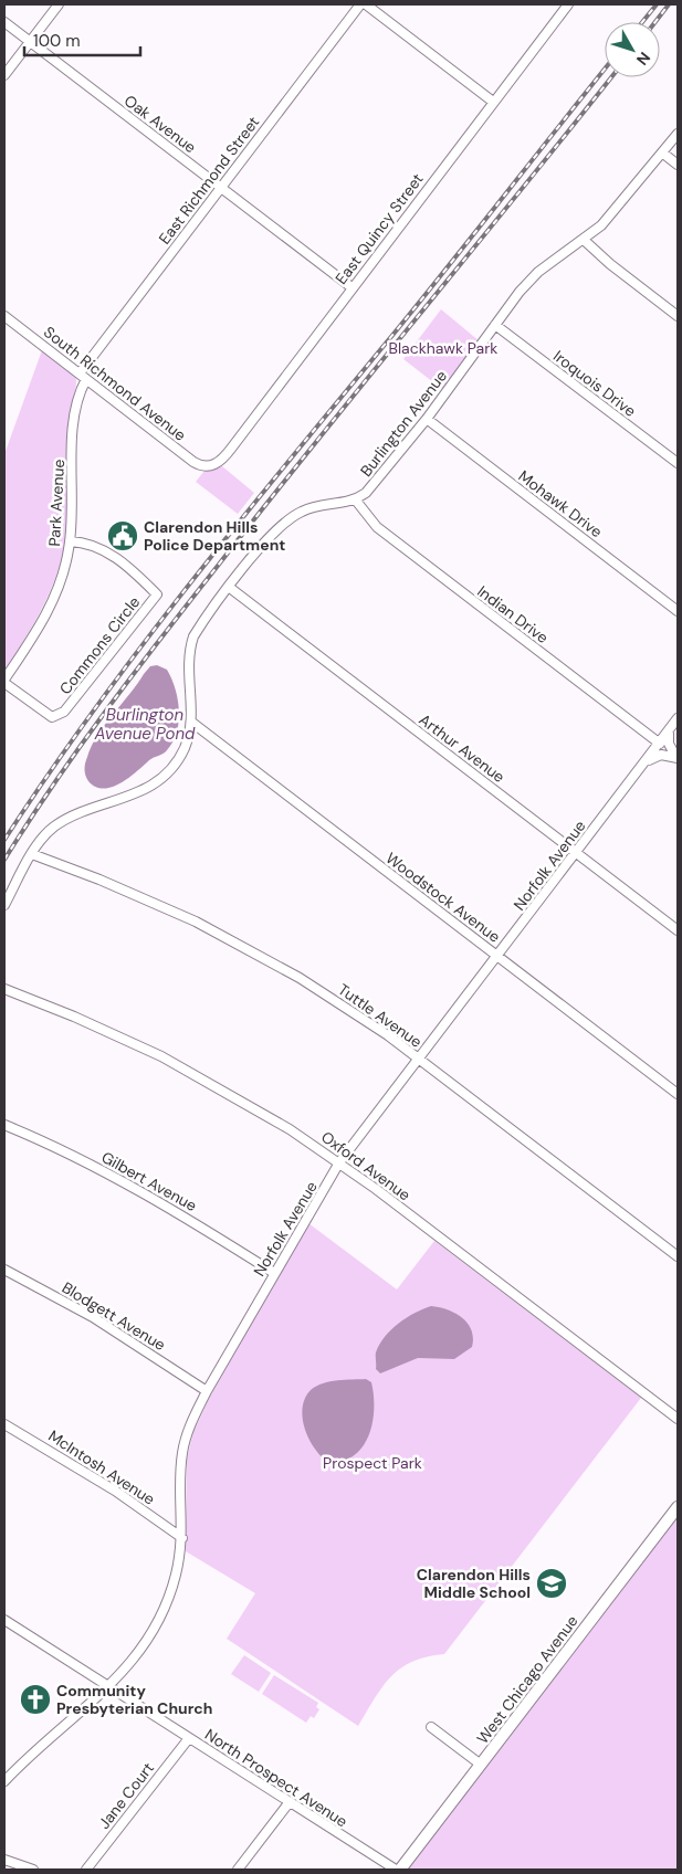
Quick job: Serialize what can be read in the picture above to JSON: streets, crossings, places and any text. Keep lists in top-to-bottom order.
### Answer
{
  "streets": {
    "main road": ["West Chicago Avenue"],
    "street": [
      "Oak Avenue",
      "East Richmond Street",
      "East Quincy Street",
      "South Richmond Avenue",
      "Iroquois Drive",
      "Burlington Avenue",
      "Park Avenue",
      "Mohawk Drive",
      "Indian Drive",
      "Commons Circle",
      "Arthur Avenue",
      "Norfolk Avenue",
      "Woodstock Avenue",
      "Tuttle Avenue",
      "Oxford Avenue",
      "Gilbert Avenue",
      "Blodgett Avenue",
      "McIntosh Avenue",
      "North Prospect Avenue",
      "Jane Court"
    ]
  },
  "crossings": [
    ["Oak Avenue", "East Richmond Street"],
    ["Oak Avenue", "East Quincy Street"],
    ["East Richmond Street", "South Richmond Avenue"],
    ["East Richmond Street", "Park Avenue"],
    ["East Quincy Street", "South Richmond Avenue"],
    ["South Richmond Avenue", "Park Avenue"],
    ["Iroquois Drive", "Burlington Avenue"],
    ["Burlington Avenue", "Mohawk Drive"],
    ["Burlington Avenue", "Indian Drive"],
    ["Park Avenue", "Commons Circle"],
    ["Indian Drive", "Norfolk Avenue"],
    ["Arthur Avenue", "Norfolk Avenue"],
    ["Norfolk Avenue", "Woodstock Avenue"],
    ["Norfolk Avenue", "Tuttle Avenue"],
    ["Norfolk Avenue", "Oxford Avenue"],
    ["Norfolk Avenue", "Gilbert Avenue"],
    ["Norfolk Avenue", "Blodgett Avenue"],
    ["Norfolk Avenue", "McIntosh Avenue"],
    ["Norfolk Avenue", "North Prospect Avenue"],
    ["North Prospect Avenue", "Jane Court"]
  ],
  "water": ["Burlington Avenue Pond"],
  "parks": ["Blackhawk Park", "Prospect Park"],
  "places": {
    "public building": ["Clarendon Hills Police Department"],
    "school or university": ["Clarendon Hills Middle School"],
    "church": ["Community Presbyterian Church"]
  },
  "scale_bar": "100 m",
  "north": "bottom right"
}
